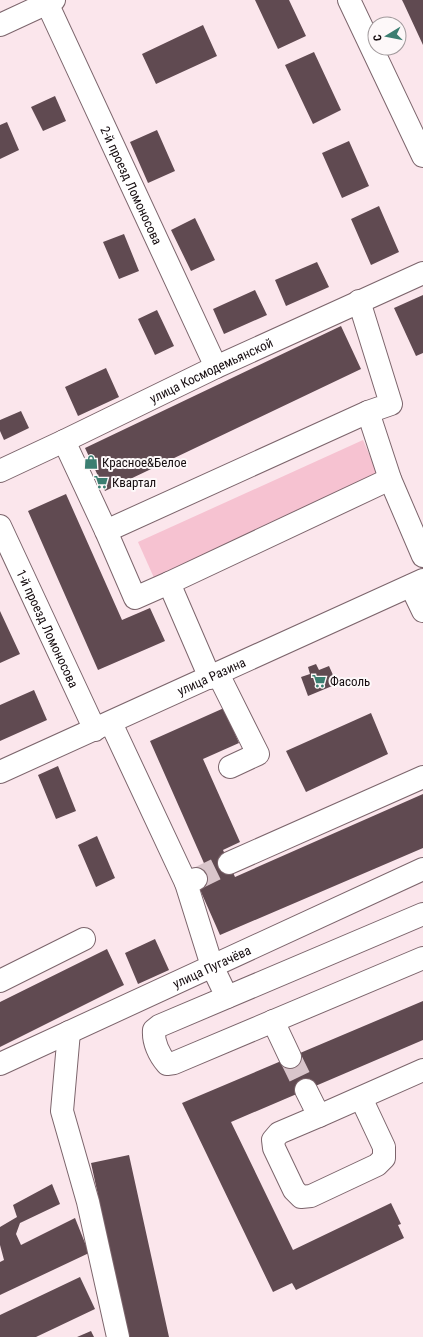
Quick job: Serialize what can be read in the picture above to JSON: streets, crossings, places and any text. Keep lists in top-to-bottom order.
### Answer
{
  "streets": {
    "street": [
      "2-й проезд Ломоносова",
      "улица Космодемьянской",
      "1-й проезд Ломоносова",
      "улица Разина",
      "улица Пугачёва"
    ]
  },
  "crossings": [
    ["2-й проезд Ломоносова", "улица Космодемьянской"],
    ["1-й проезд Ломоносова", "улица Разина"],
    ["1-й проезд Ломоносова", "улица Пугачёва"]
  ],
  "places": {
    "shop": ["Красное&Белое"],
    "supermarket": ["Квартал", "Фасоль"]
  },
  "north": "left"
}
